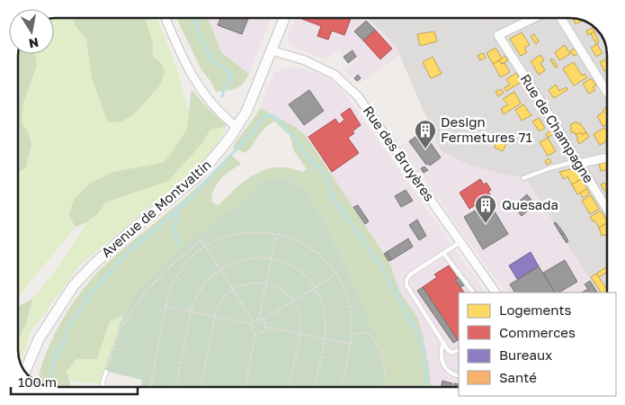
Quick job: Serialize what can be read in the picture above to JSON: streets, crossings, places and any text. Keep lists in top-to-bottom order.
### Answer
{
  "streets": {
    "street": ["Rue de Champagne", "Rue des Bruyères", "Avenue de Montvaltin"]
  },
  "crossings": [
    ["Rue des Bruyères", "Avenue de Montvaltin"]
  ],
  "places": {
    "building": ["Design Fermetures 71", "Quesada"]
  },
  "legend": [
    "Logements",
    "Commerces",
    "Bureaux",
    "Santé"
  ],
  "scale_bar": "100 m",
  "north": "bottom"
}
